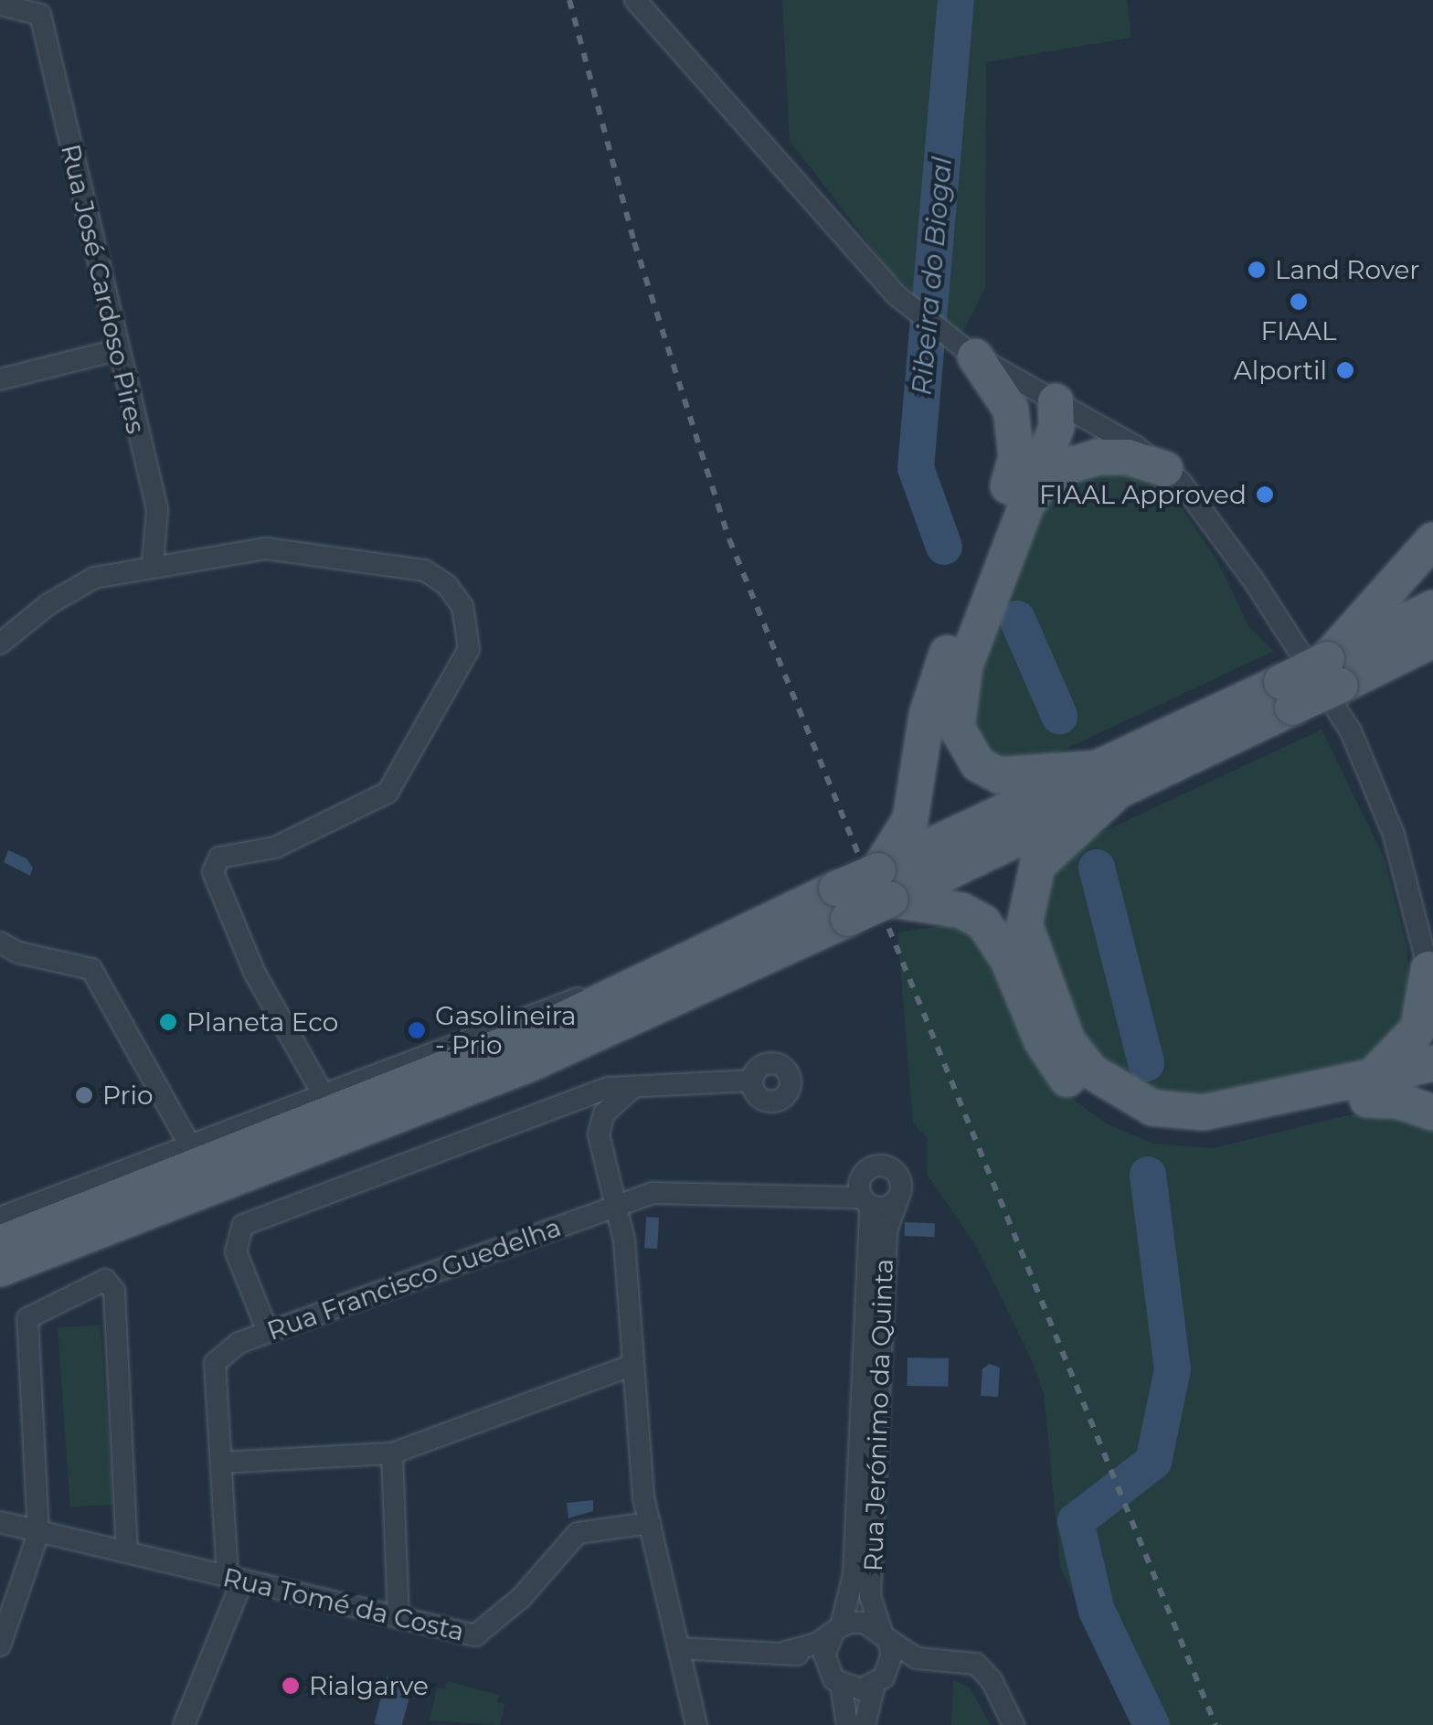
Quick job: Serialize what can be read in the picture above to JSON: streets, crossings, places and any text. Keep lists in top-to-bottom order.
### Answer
{
  "streets": {
    "street": [
      "Rua José Cardoso Pires",
      "Rua Francisco Guedelha",
      "Rua Jerónimo da Quinta",
      "Rua Tomé da Costa"
    ]
  },
  "crossings": [
    ["Rua Francisco Guedelha", "Rua Jerónimo da Quinta"],
    ["Rua Francisco Guedelha", "Rua Tomé da Costa"]
  ],
  "water": ["Ribeira do Biogal"],
  "places": [
    "Land Rover",
    "FIAAL",
    "Alportil",
    "FIAAL Approved",
    "Planeta Eco",
    "Gasolineira - Prio",
    "Prio",
    "Rialgarve"
  ]
}
